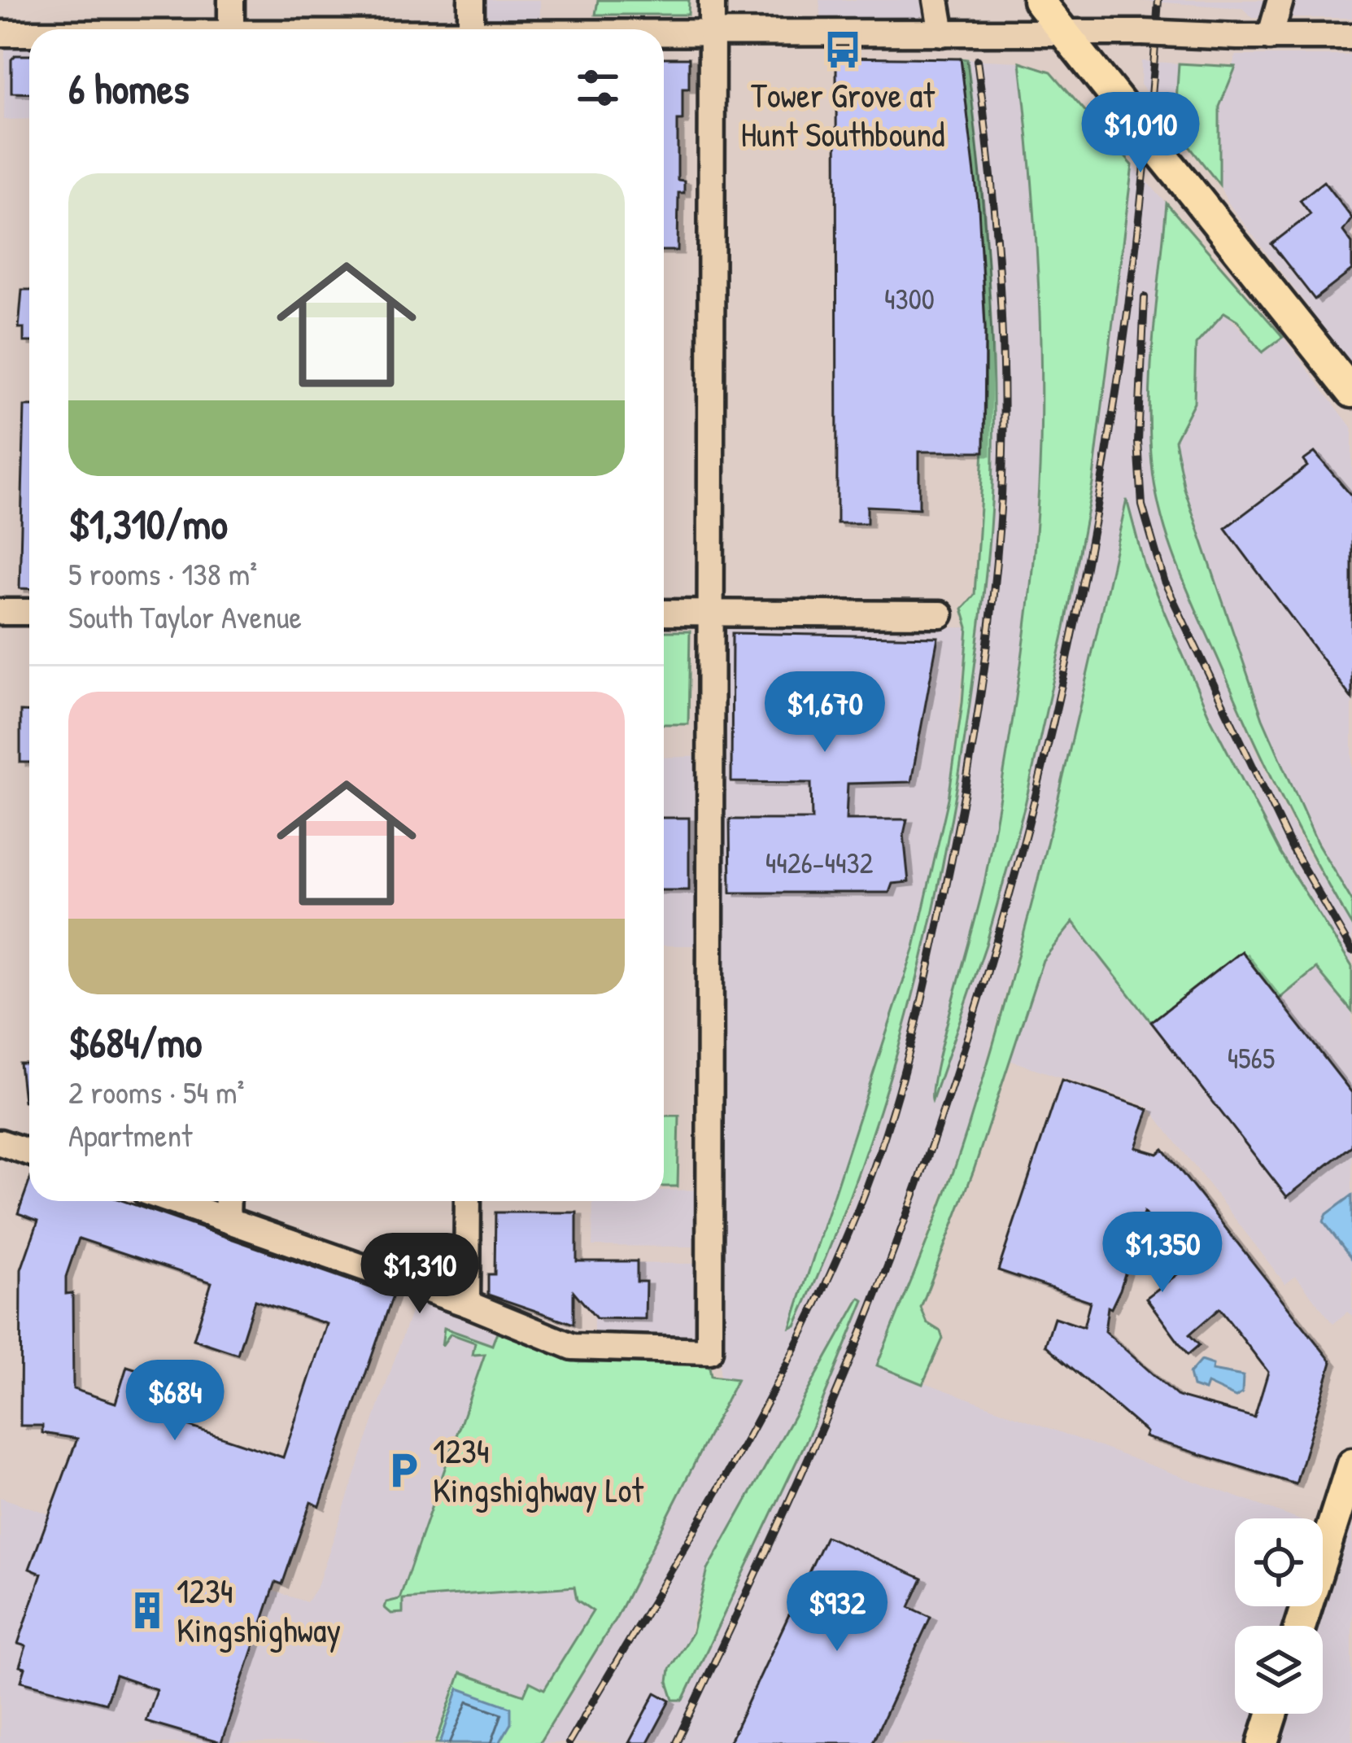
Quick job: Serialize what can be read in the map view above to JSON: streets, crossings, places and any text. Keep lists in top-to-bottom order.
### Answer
{
  "places": {
    "bus stop": ["Tower Grove at Hunt Southbound"],
    "parking": ["1234 Kingshighway Lot"],
    "building": ["1234 Kingshighway"]
  },
  "house_numbers": ["4300", "4426-4432", "4565"],
  "page": {
    "heading": "6 homes",
    "price": [
      "$1,010",
      "$1,670",
      "$1,350",
      "$1,310",
      "$684",
      "$932"
    ],
    "list": [
      {
        "name": "$1,310/mo",
        "note": "5 rooms · 138 m² · South Taylor Avenue"
      },
      {
        "name": "$684/mo",
        "note": "2 rooms · 54 m² · Apartment"
      }
    ]
  }
}
